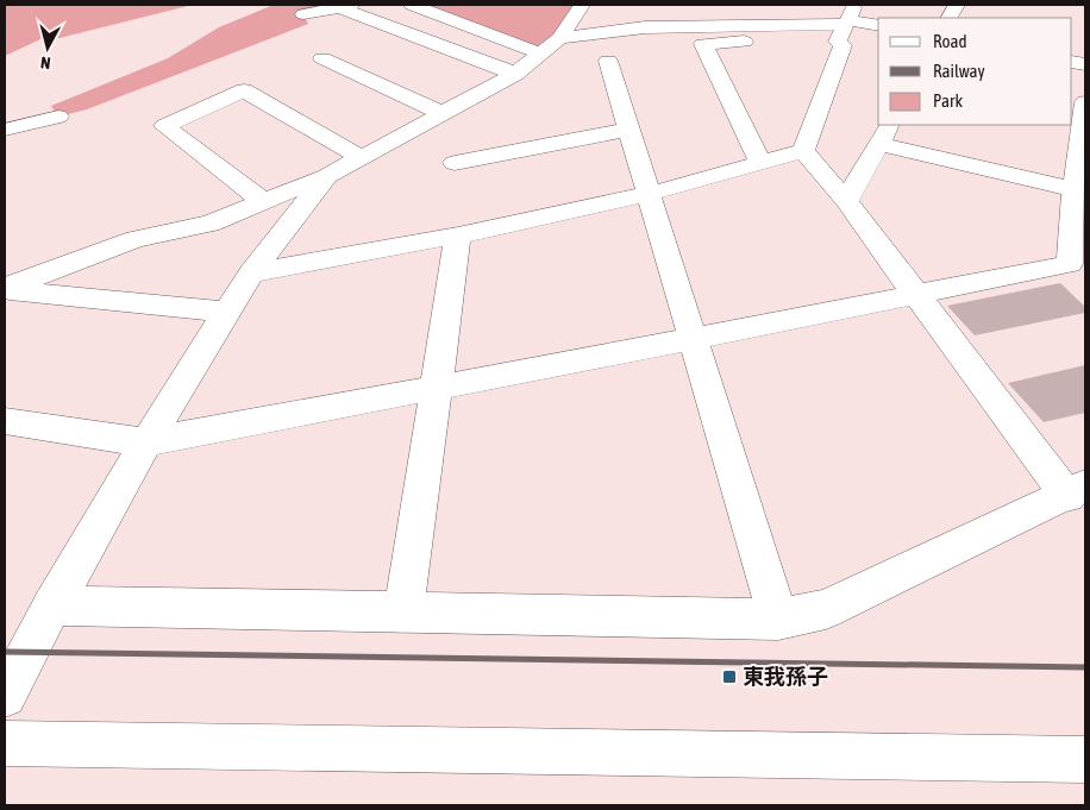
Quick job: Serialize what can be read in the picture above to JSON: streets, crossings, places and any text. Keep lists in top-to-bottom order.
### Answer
{
  "places": {
    "transit": ["東我孫子"]
  },
  "legend": ["Road", "Railway", "Park"],
  "north": "bottom"
}
